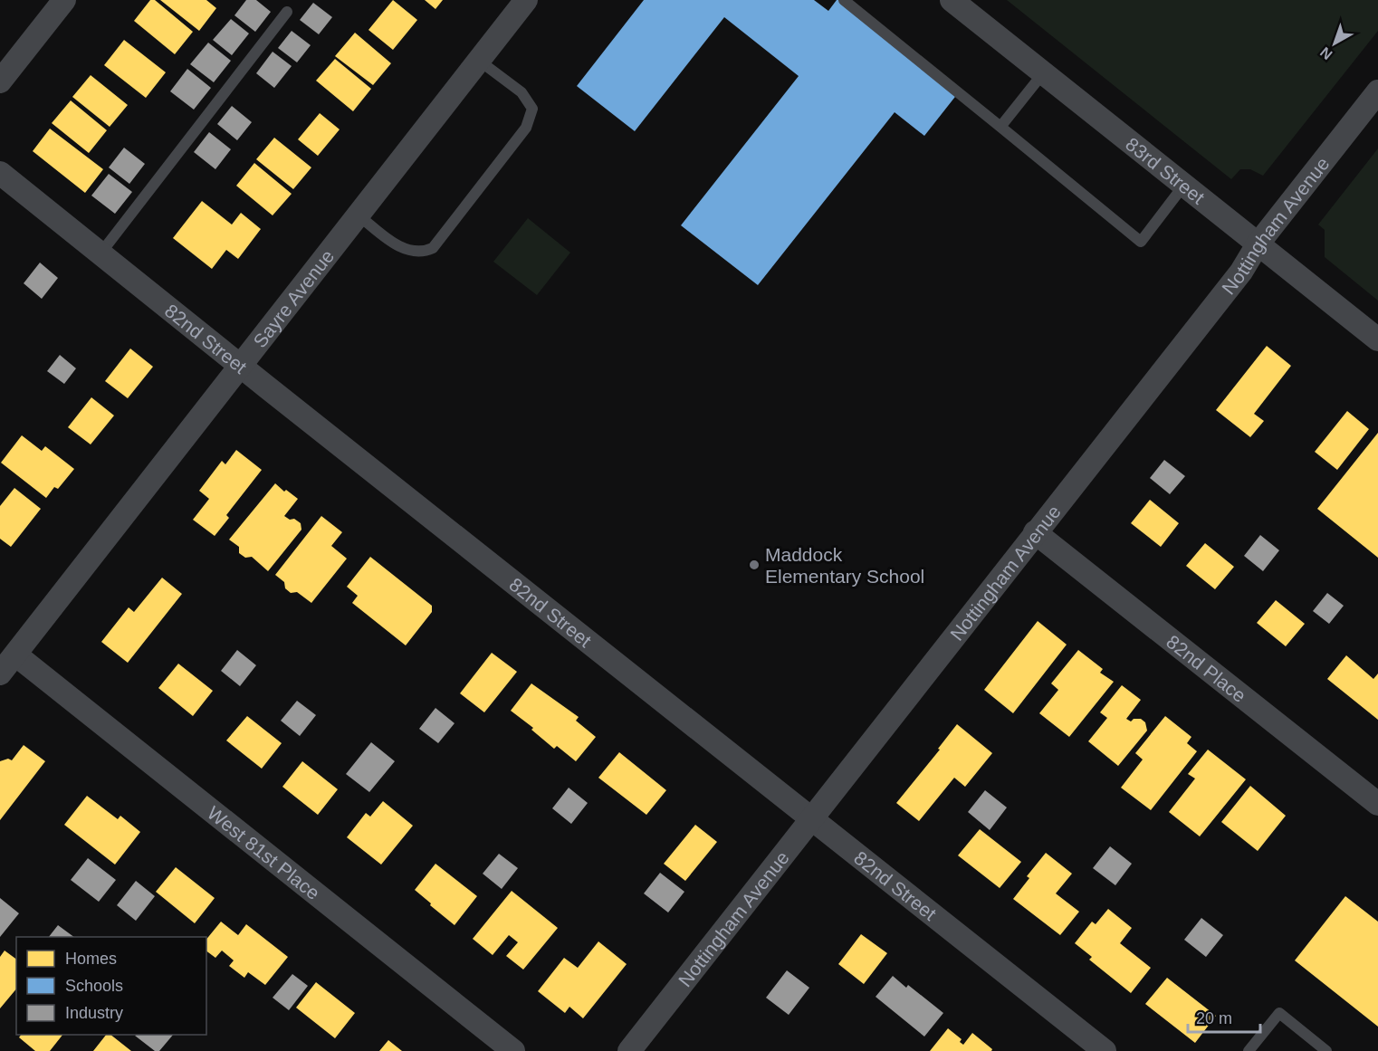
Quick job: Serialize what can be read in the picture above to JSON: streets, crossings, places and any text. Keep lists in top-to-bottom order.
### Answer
{
  "streets": {
    "street": [
      "83rd Street",
      "Nottingham Avenue",
      "Sayre Avenue",
      "82nd Street",
      "82nd Place",
      "West 81st Place"
    ]
  },
  "crossings": [
    ["83rd Street", "Nottingham Avenue"],
    ["Nottingham Avenue", "82nd Street"],
    ["Nottingham Avenue", "82nd Place"],
    ["Sayre Avenue", "82nd Street"],
    ["Sayre Avenue", "West 81st Place"]
  ],
  "places": ["Maddock Elementary School"],
  "legend": ["Homes", "Schools", "Industry"],
  "scale_bar": "20 m",
  "north": "bottom left"
}
